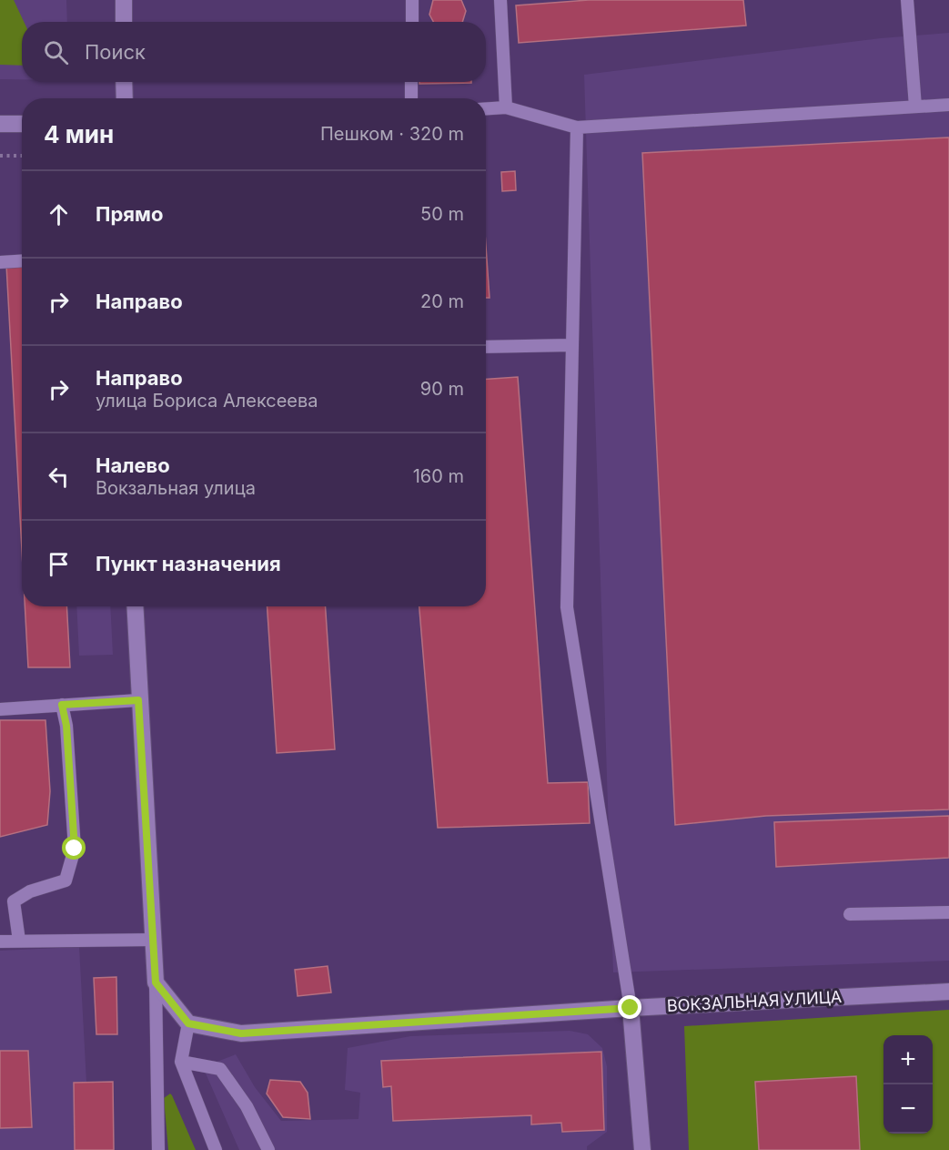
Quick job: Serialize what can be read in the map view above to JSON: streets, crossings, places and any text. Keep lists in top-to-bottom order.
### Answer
{
  "streets": {
    "main road": ["ВОКЗАЛЬНАЯ УЛИЦА"]
  },
  "page": {
    "search": "Поиск",
    "heading": ["4 мин", "Пешком · 320 m"],
    "list": [
      ["Прямо", "50 m"],
      ["Направо", "20 m"],
      ["Направо", "улица Бориса Алексеева", "90 m"],
      ["Налево", "Вокзальная улица", "160 m"],
      "Пункт назначения"
    ],
    "map_buttons": ["+", "−"]
  }
}
